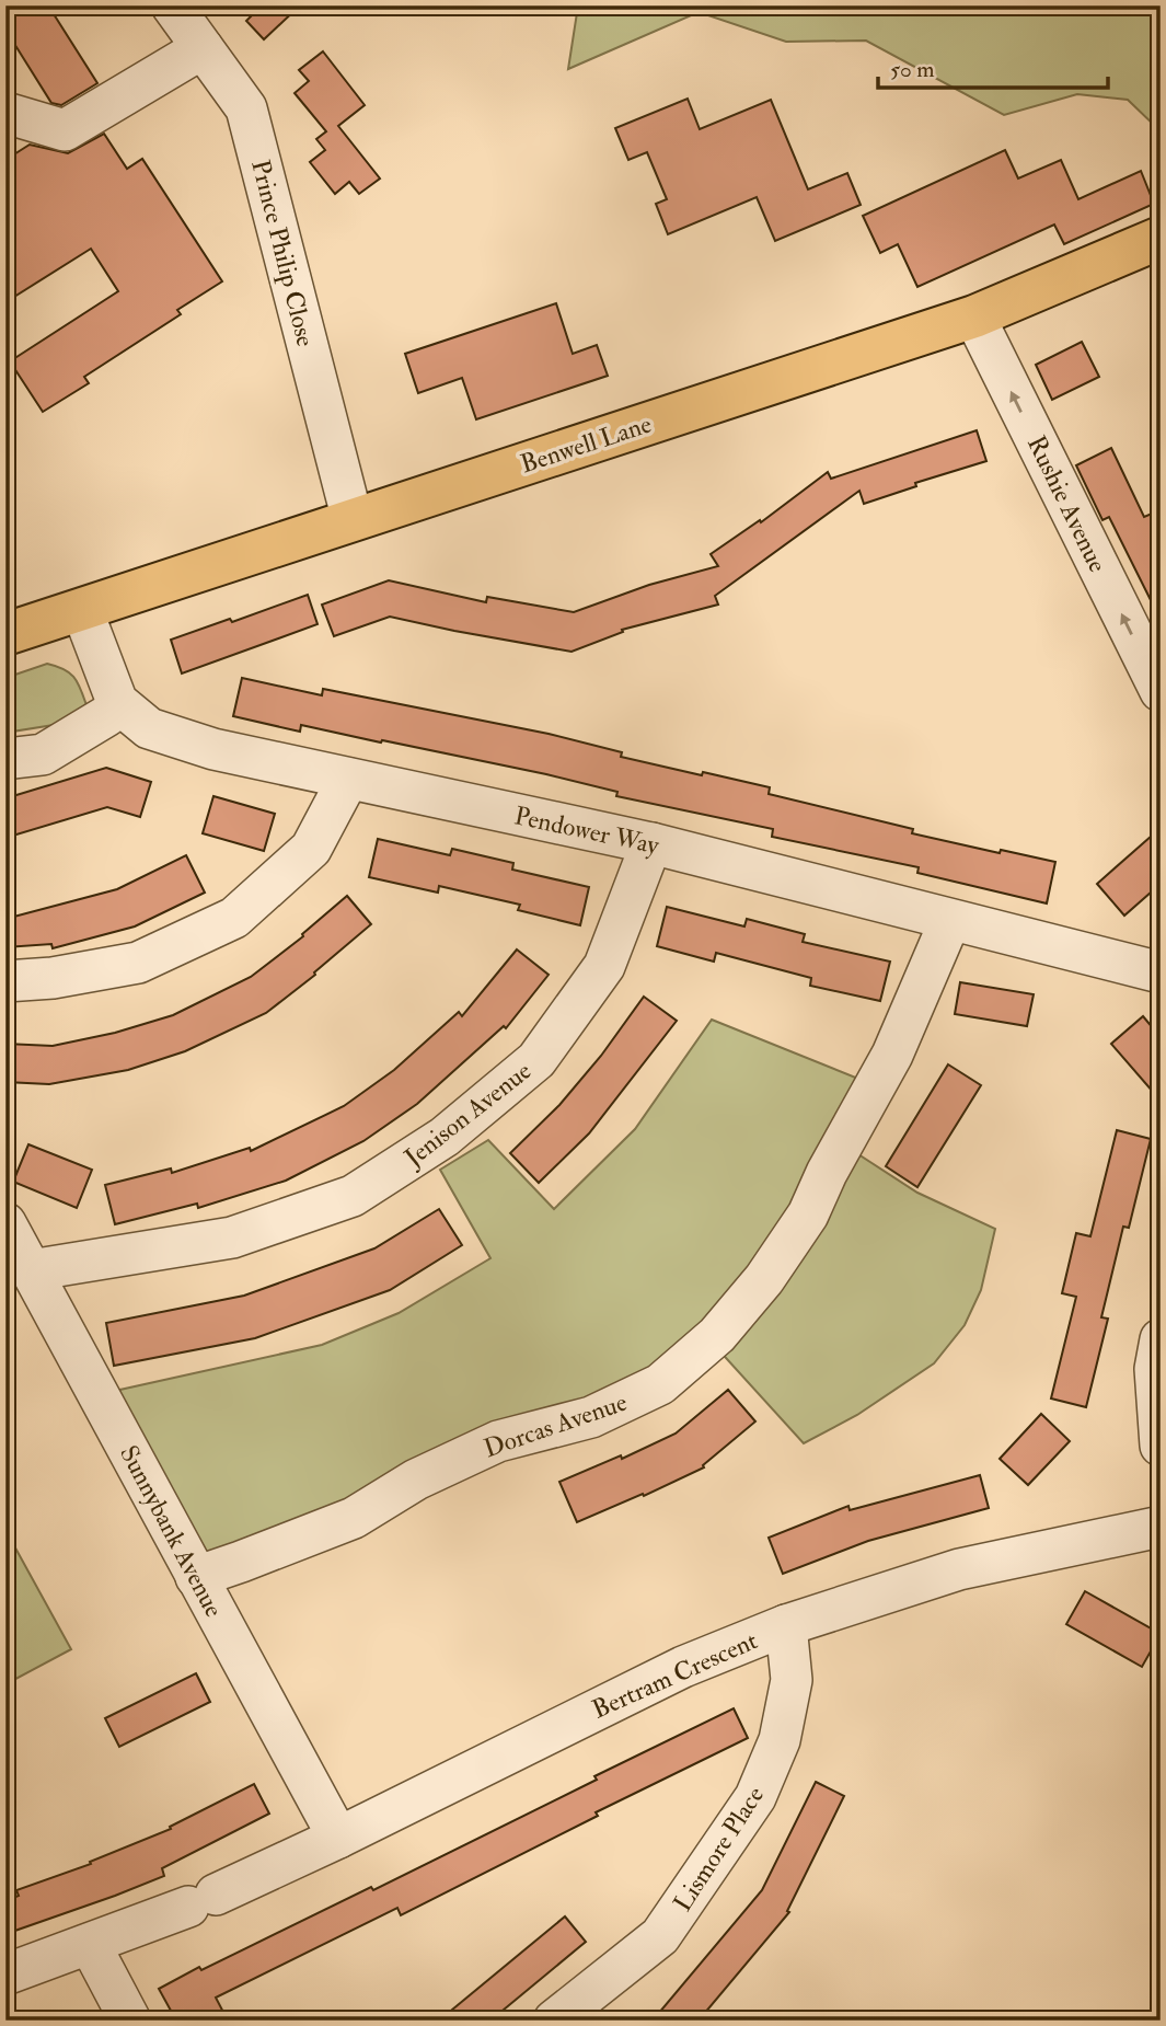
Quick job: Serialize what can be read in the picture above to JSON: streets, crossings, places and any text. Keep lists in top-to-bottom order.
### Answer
{
  "streets": {
    "main road": ["Benwell Lane"],
    "street": [
      "Prince Philip Close",
      "Rushie Avenue",
      "Pendower Way",
      "Jenison Avenue",
      "Dorcas Avenue",
      "Sunnybank Avenue",
      "Bertram Crescent",
      "Lismore Place"
    ]
  },
  "crossings": [
    ["Prince Philip Close", "Benwell Lane"],
    ["Benwell Lane", "Rushie Avenue"],
    ["Benwell Lane", "Pendower Way"],
    ["Pendower Way", "Jenison Avenue"],
    ["Pendower Way", "Dorcas Avenue"],
    ["Jenison Avenue", "Sunnybank Avenue"],
    ["Dorcas Avenue", "Sunnybank Avenue"],
    ["Sunnybank Avenue", "Bertram Crescent"],
    ["Bertram Crescent", "Lismore Place"]
  ],
  "one_way": ["Rushie Avenue"],
  "scale_bar": "50 m"
}
